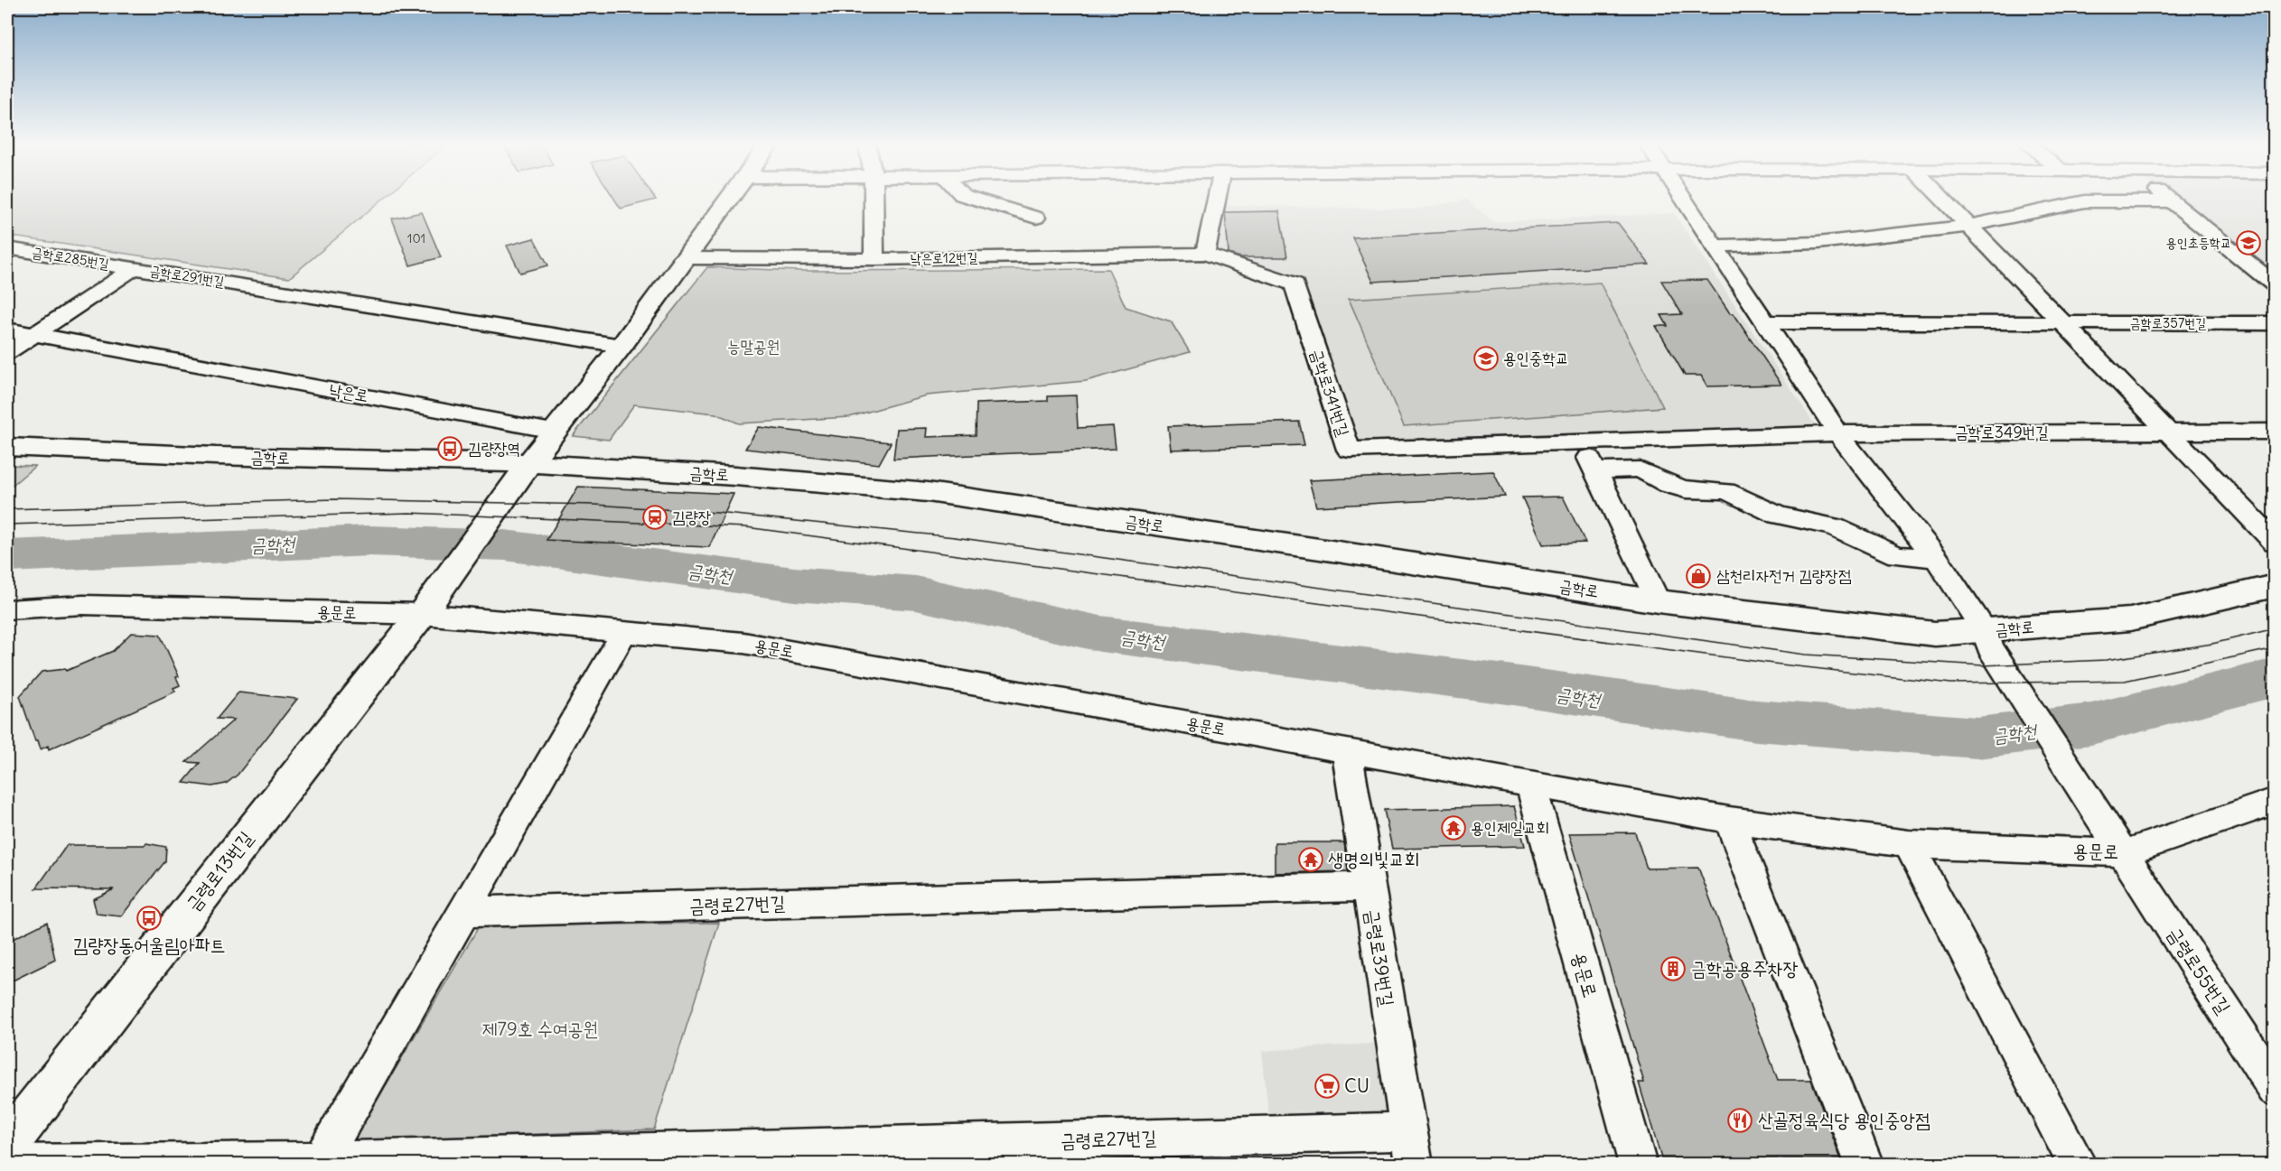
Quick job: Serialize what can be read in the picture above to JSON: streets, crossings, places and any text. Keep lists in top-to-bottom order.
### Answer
{
  "streets": {
    "main road": ["금학로", "금령로13번길"],
    "street": [
      "금학로285번길",
      "낙은로12번길",
      "금학로291번길",
      "금학로357번길",
      "낙은로",
      "금학로341번길",
      "금학로349번길",
      "용문로",
      "금령로27번길",
      "금령로39번길",
      "금령로55번길"
    ]
  },
  "crossings": [
    ["금학로285번길", "금학로291번길"],
    ["낙은로12번길", "금학로341번길"],
    ["금학로291번길", "낙은로"],
    ["금학로341번길", "금학로349번길"],
    ["금학로", "금령로13번길"],
    ["금학로", "금령로55번길"],
    ["용문로", "금령로13번길"],
    ["용문로", "금령로39번길"],
    ["용문로", "금령로55번길"],
    ["금령로27번길", "금령로39번길"]
  ],
  "water": ["금학천"],
  "parks": ["능말공원", "제79호 수여공원"],
  "places": {
    "school or university": ["용인초등학교", "용인중학교"],
    "bus stop": ["김량장역", "김량장동어울림아파트"],
    "station": ["김량장"],
    "shop": ["삼천리자전거 김량장점"],
    "temple": ["용인제일교회", "생명의빛교회"],
    "building": ["금학공용주차장"],
    "supermarket": ["CU"],
    "restaurant": ["산골정육식당 용인중앙점"]
  },
  "house_numbers": ["101"]
}
